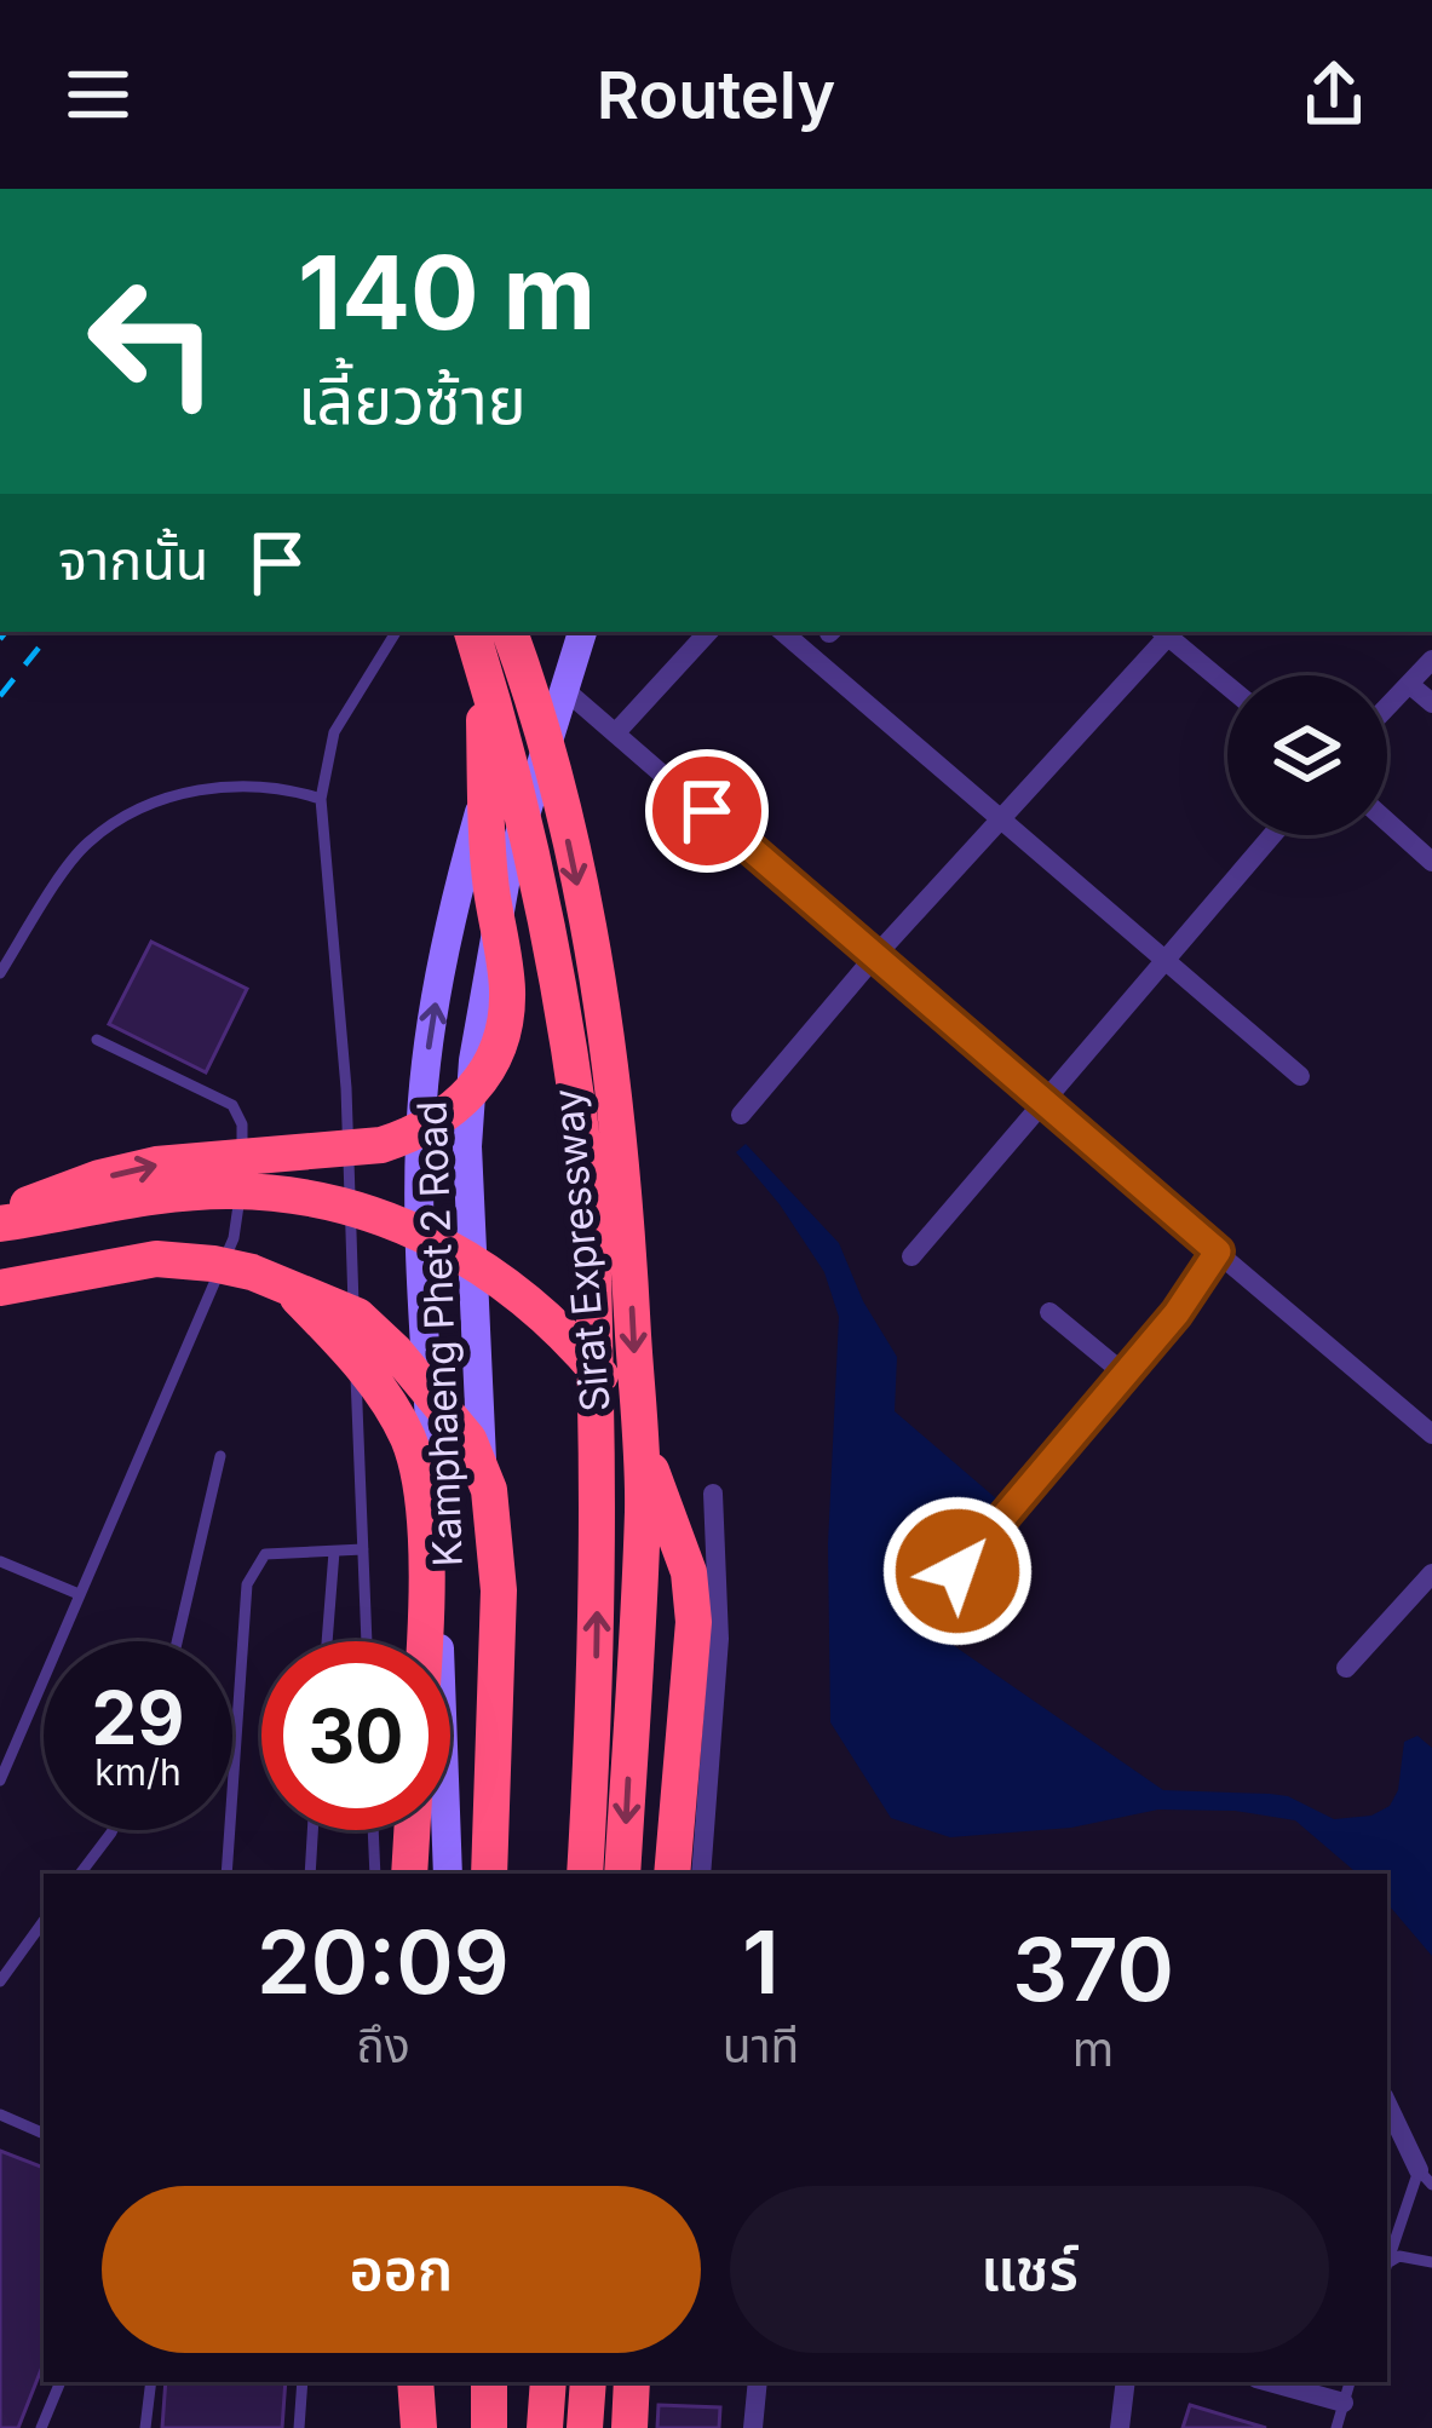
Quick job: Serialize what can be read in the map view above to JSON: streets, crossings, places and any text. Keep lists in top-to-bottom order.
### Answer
{
  "streets": {
    "highway": ["Sirat Expressway"],
    "main road": ["Kamphaeng Phet 2 Road"]
  },
  "page": {
    "header": "Routely",
    "turn": ["140 m", "เลี้ยวซ้าย"],
    "then": "จากนั้น",
    "speed": "29 km/h",
    "limit": "30",
    "eta": [
      "20:09",
      "ถึง",
      "1",
      "นาที",
      "370",
      "m"
    ],
    "buttons": ["ออก", "แชร์"]
  }
}
